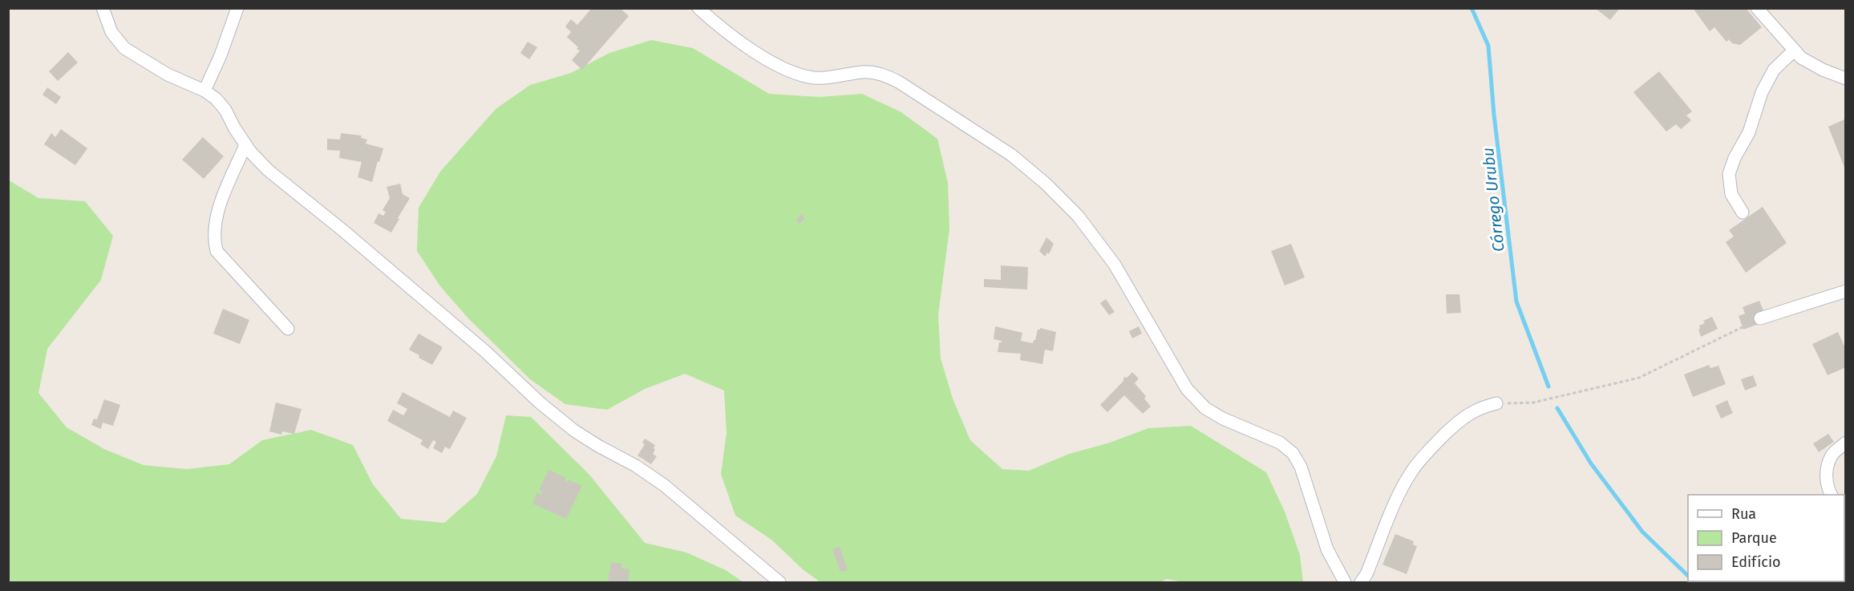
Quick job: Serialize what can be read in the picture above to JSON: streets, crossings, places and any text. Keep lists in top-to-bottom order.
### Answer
{
  "water": ["Córrego Urubu"],
  "legend": ["Rua", "Parque", "Edifício"]
}
